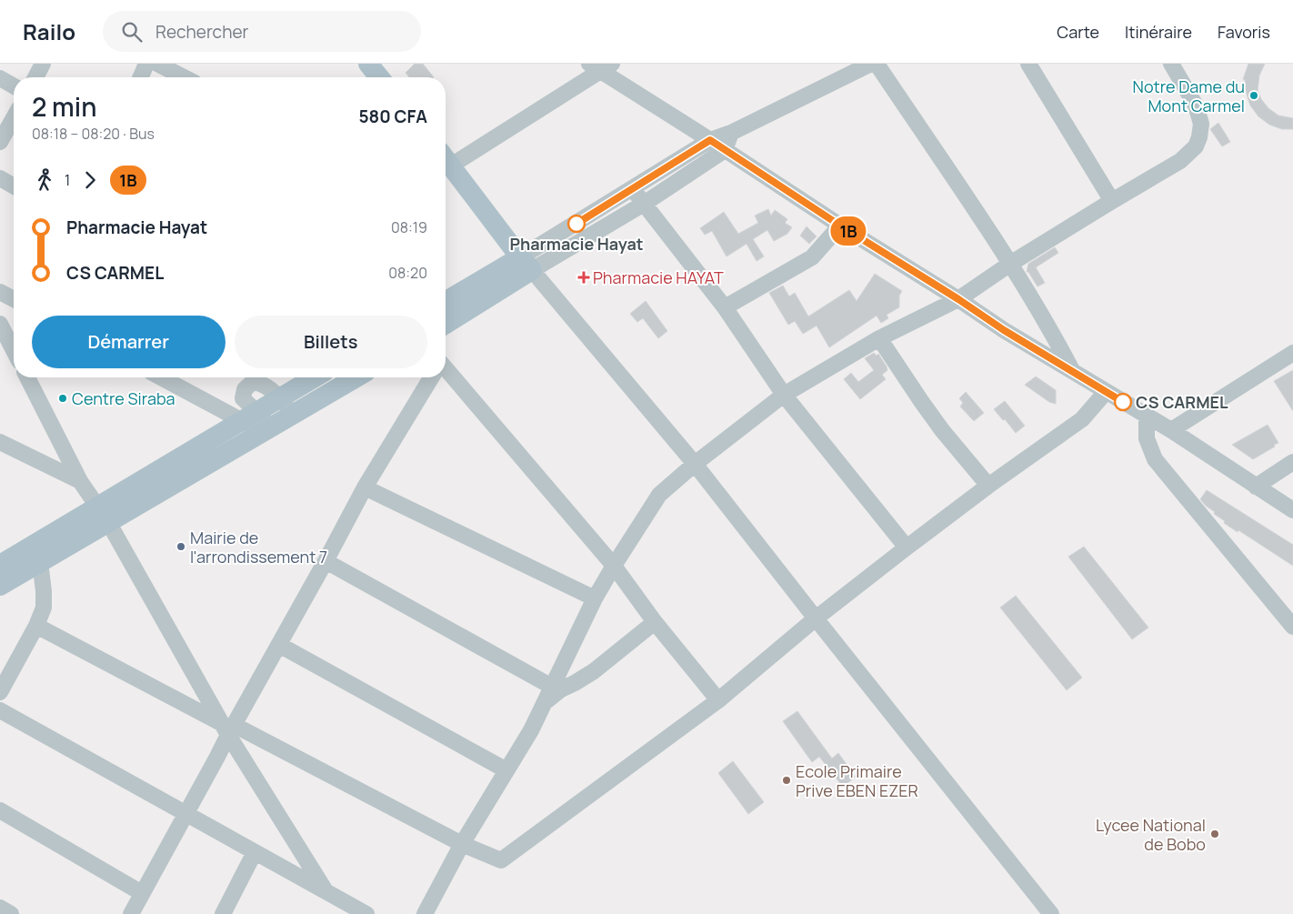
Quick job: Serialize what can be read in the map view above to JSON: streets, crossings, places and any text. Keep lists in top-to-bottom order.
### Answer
{
  "places": {
    "other": [
      "Notre Dame du Mont Carmel",
      "Pharmacie Hayat",
      "Centre Siraba",
      "CS CARMEL",
      "Mairie de l'arrondissement 7",
      "Ecole Primaire Prive EBEN EZER",
      "Lycee National de Bobo"
    ],
    "health": ["Pharmacie HAYAT"]
  },
  "lines": ["bus line 1B"],
  "page": {
    "header": "Railo",
    "search": "Rechercher",
    "nav": ["Carte", "Itinéraire", "Favoris"],
    "on_map": "1B",
    "heading": ["2 min", "08:18 – 08:20 · Bus", "580 CFA"],
    "legs": ["1", "1B"],
    "list": [
      {
        "name": "Pharmacie Hayat",
        "value": "08:19"
      },
      {
        "name": "CS CARMEL",
        "value": "08:20"
      }
    ],
    "buttons": ["Démarrer", "Billets"]
  }
}
